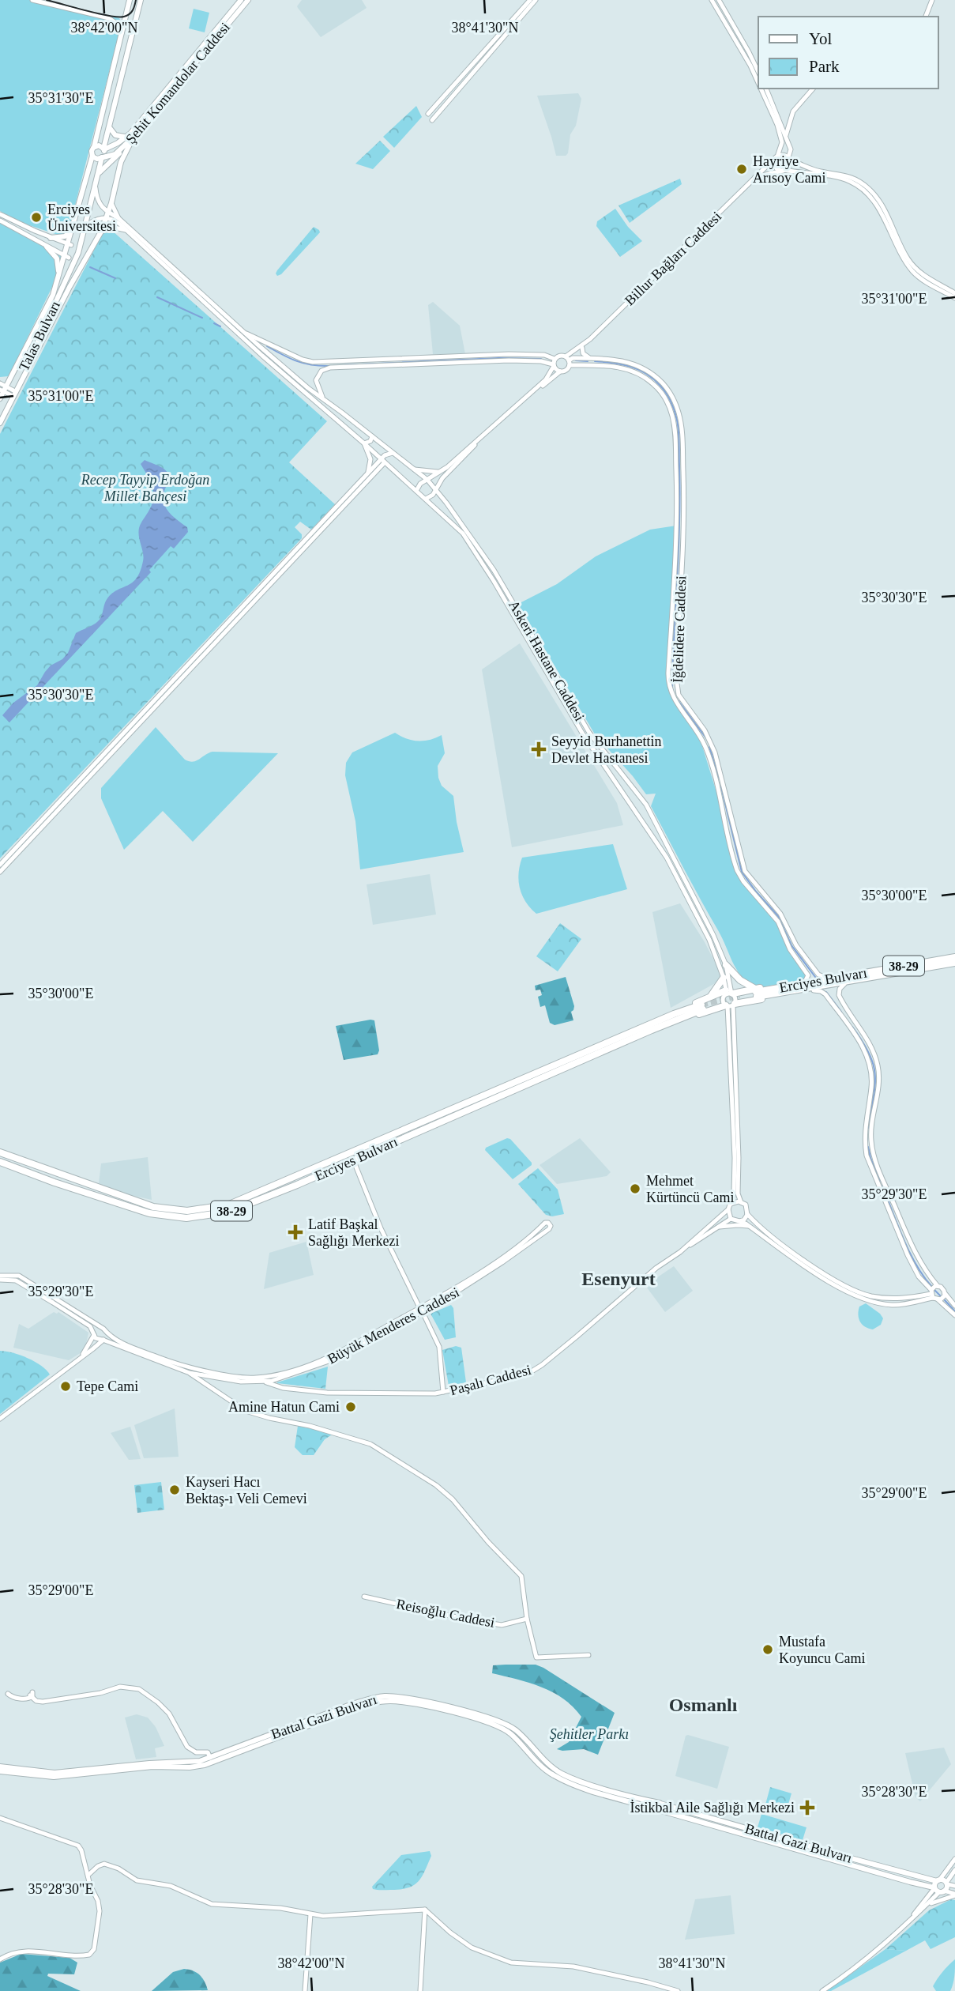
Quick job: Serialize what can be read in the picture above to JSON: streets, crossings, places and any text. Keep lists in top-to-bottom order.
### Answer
{
  "streets": {
    "highway": ["38-29", "Erciyes Bulvarı"],
    "main road": ["Şehit Komandolar Caddesi", "Talas Bulvarı", "Battal Gazi Bulvarı"],
    "street": [
      "Billur Bağları Caddesi",
      "İğdelidere Caddesi",
      "Askeri Hastane Caddesi",
      "Büyük Menderes Caddesi",
      "Paşalı Caddesi",
      "Reisoğlu Caddesi"
    ]
  },
  "crossings": [
    ["Şehit Komandolar Caddesi", "Talas Bulvarı"],
    ["Büyük Menderes Caddesi", "Paşalı Caddesi"]
  ],
  "districts": ["Esenyurt", "Osmanlı"],
  "parks": ["Recep Tayyip Erdoğan Millet Bahçesi", "Şehitler Parkı"],
  "places": {
    "other": [
      "Hayriye Arısoy Cami",
      "Erciyes Üniversitesi",
      "Mehmet Kürtüncü Cami",
      "Tepe Cami",
      "Amine Hatun Cami",
      "Kayseri Hacı Bektaş-ı Veli Cemevi",
      "Mustafa Koyuncu Cami"
    ],
    "health": ["Seyyid Burhanettin Devlet Hastanesi", "Latif Başkal Sağlığı Merkezi", "İstikbal Aile Sağlığı Merkezi"]
  },
  "legend": ["Yol", "Park"],
  "coordinates": [
    "38°42'00\"N",
    "38°41'30\"N",
    "35°31'30\"E",
    "35°31'00\"E",
    "35°30'30\"E",
    "35°30'00\"E",
    "35°29'30\"E",
    "35°29'00\"E",
    "35°28'30\"E"
  ]
}
